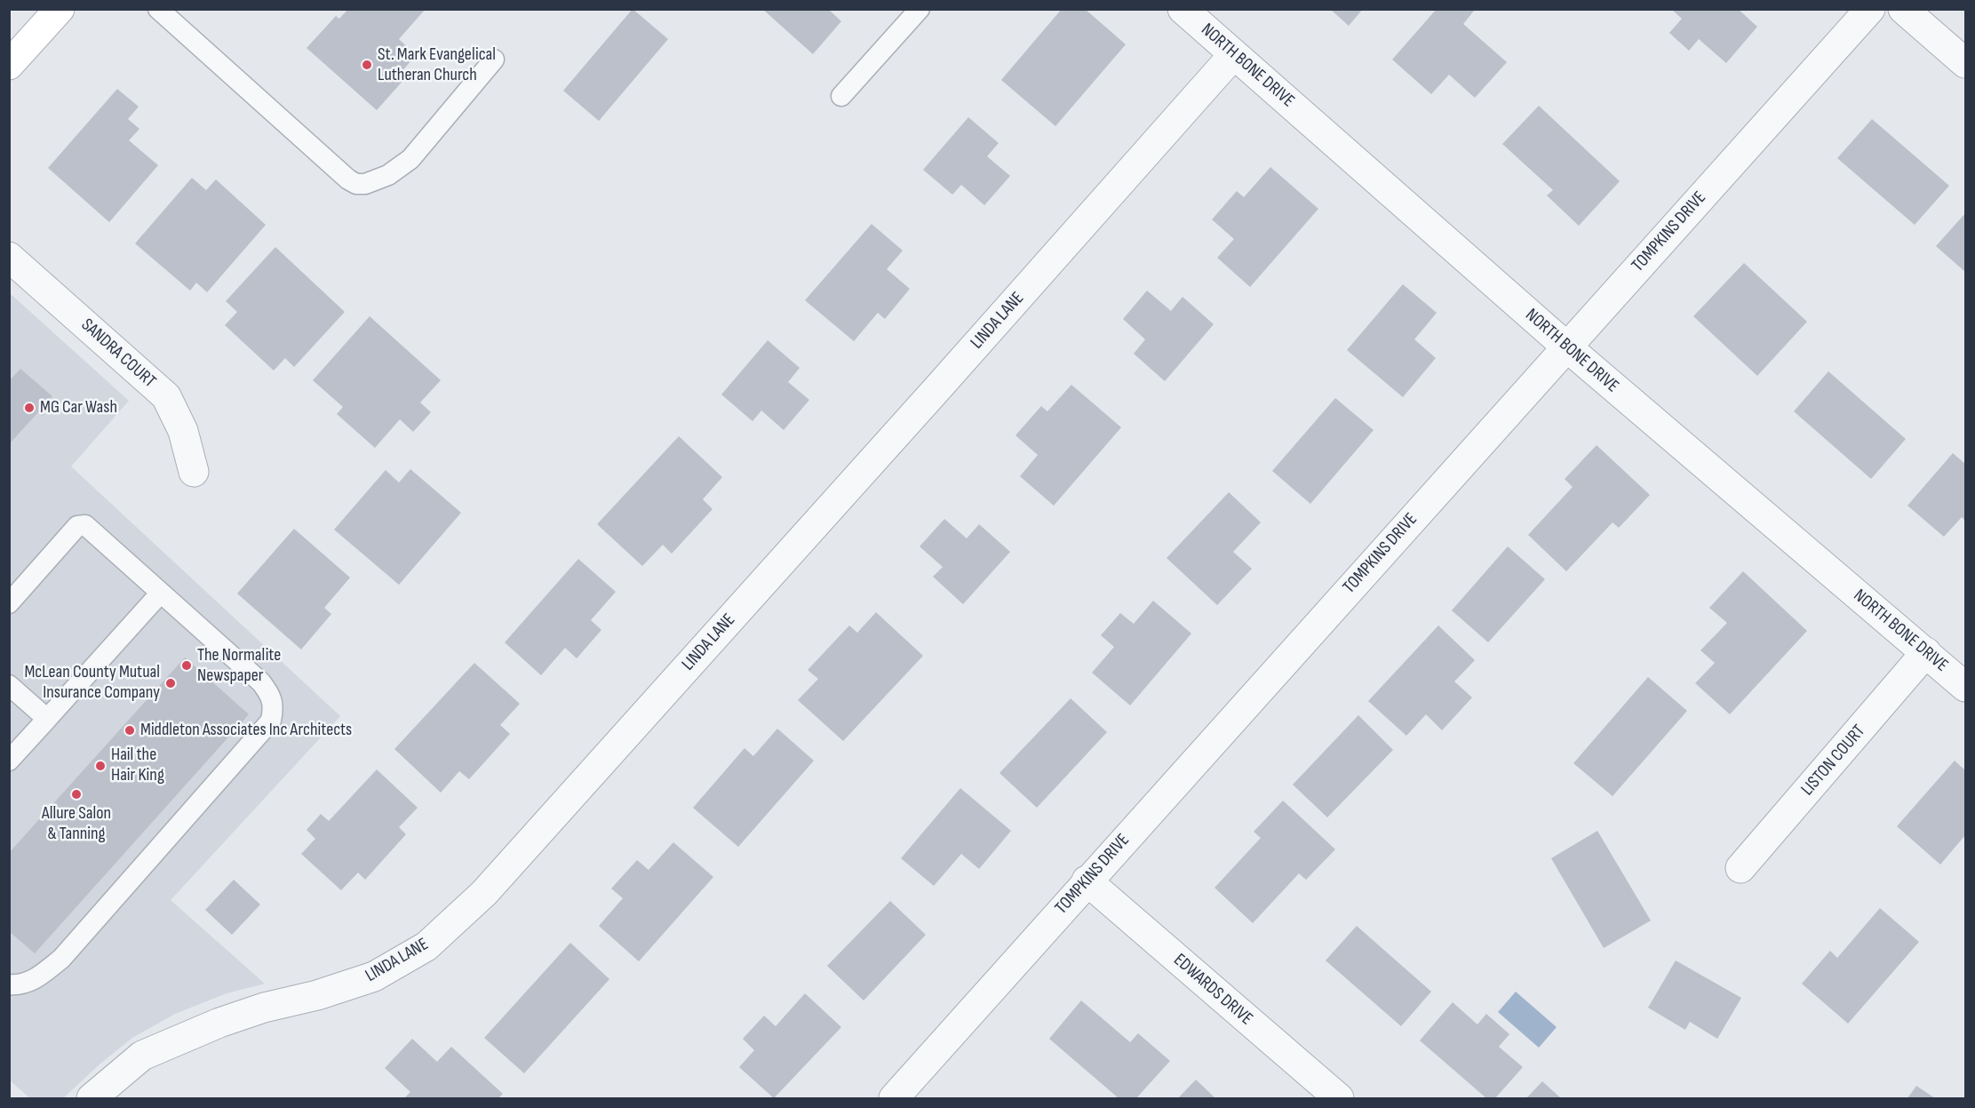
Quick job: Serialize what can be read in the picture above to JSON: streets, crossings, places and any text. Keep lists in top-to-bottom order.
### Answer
{
  "streets": {
    "street": [
      "NORTH BONE DRIVE",
      "TOMPKINS DRIVE",
      "LINDA LANE",
      "SANDRA COURT",
      "LISTON COURT",
      "EDWARDS DRIVE"
    ]
  },
  "crossings": [
    ["NORTH BONE DRIVE", "TOMPKINS DRIVE"],
    ["NORTH BONE DRIVE", "LINDA LANE"],
    ["NORTH BONE DRIVE", "LISTON COURT"],
    ["TOMPKINS DRIVE", "EDWARDS DRIVE"]
  ],
  "places": [
    "St. Mark Evangelical Lutheran Church",
    "MG Car Wash",
    "The Normalite Newspaper",
    "McLean County Mutual Insurance Company",
    "Middleton Associates Inc Architects",
    "Hail the Hair King",
    "Allure Salon & Tanning"
  ]
}
